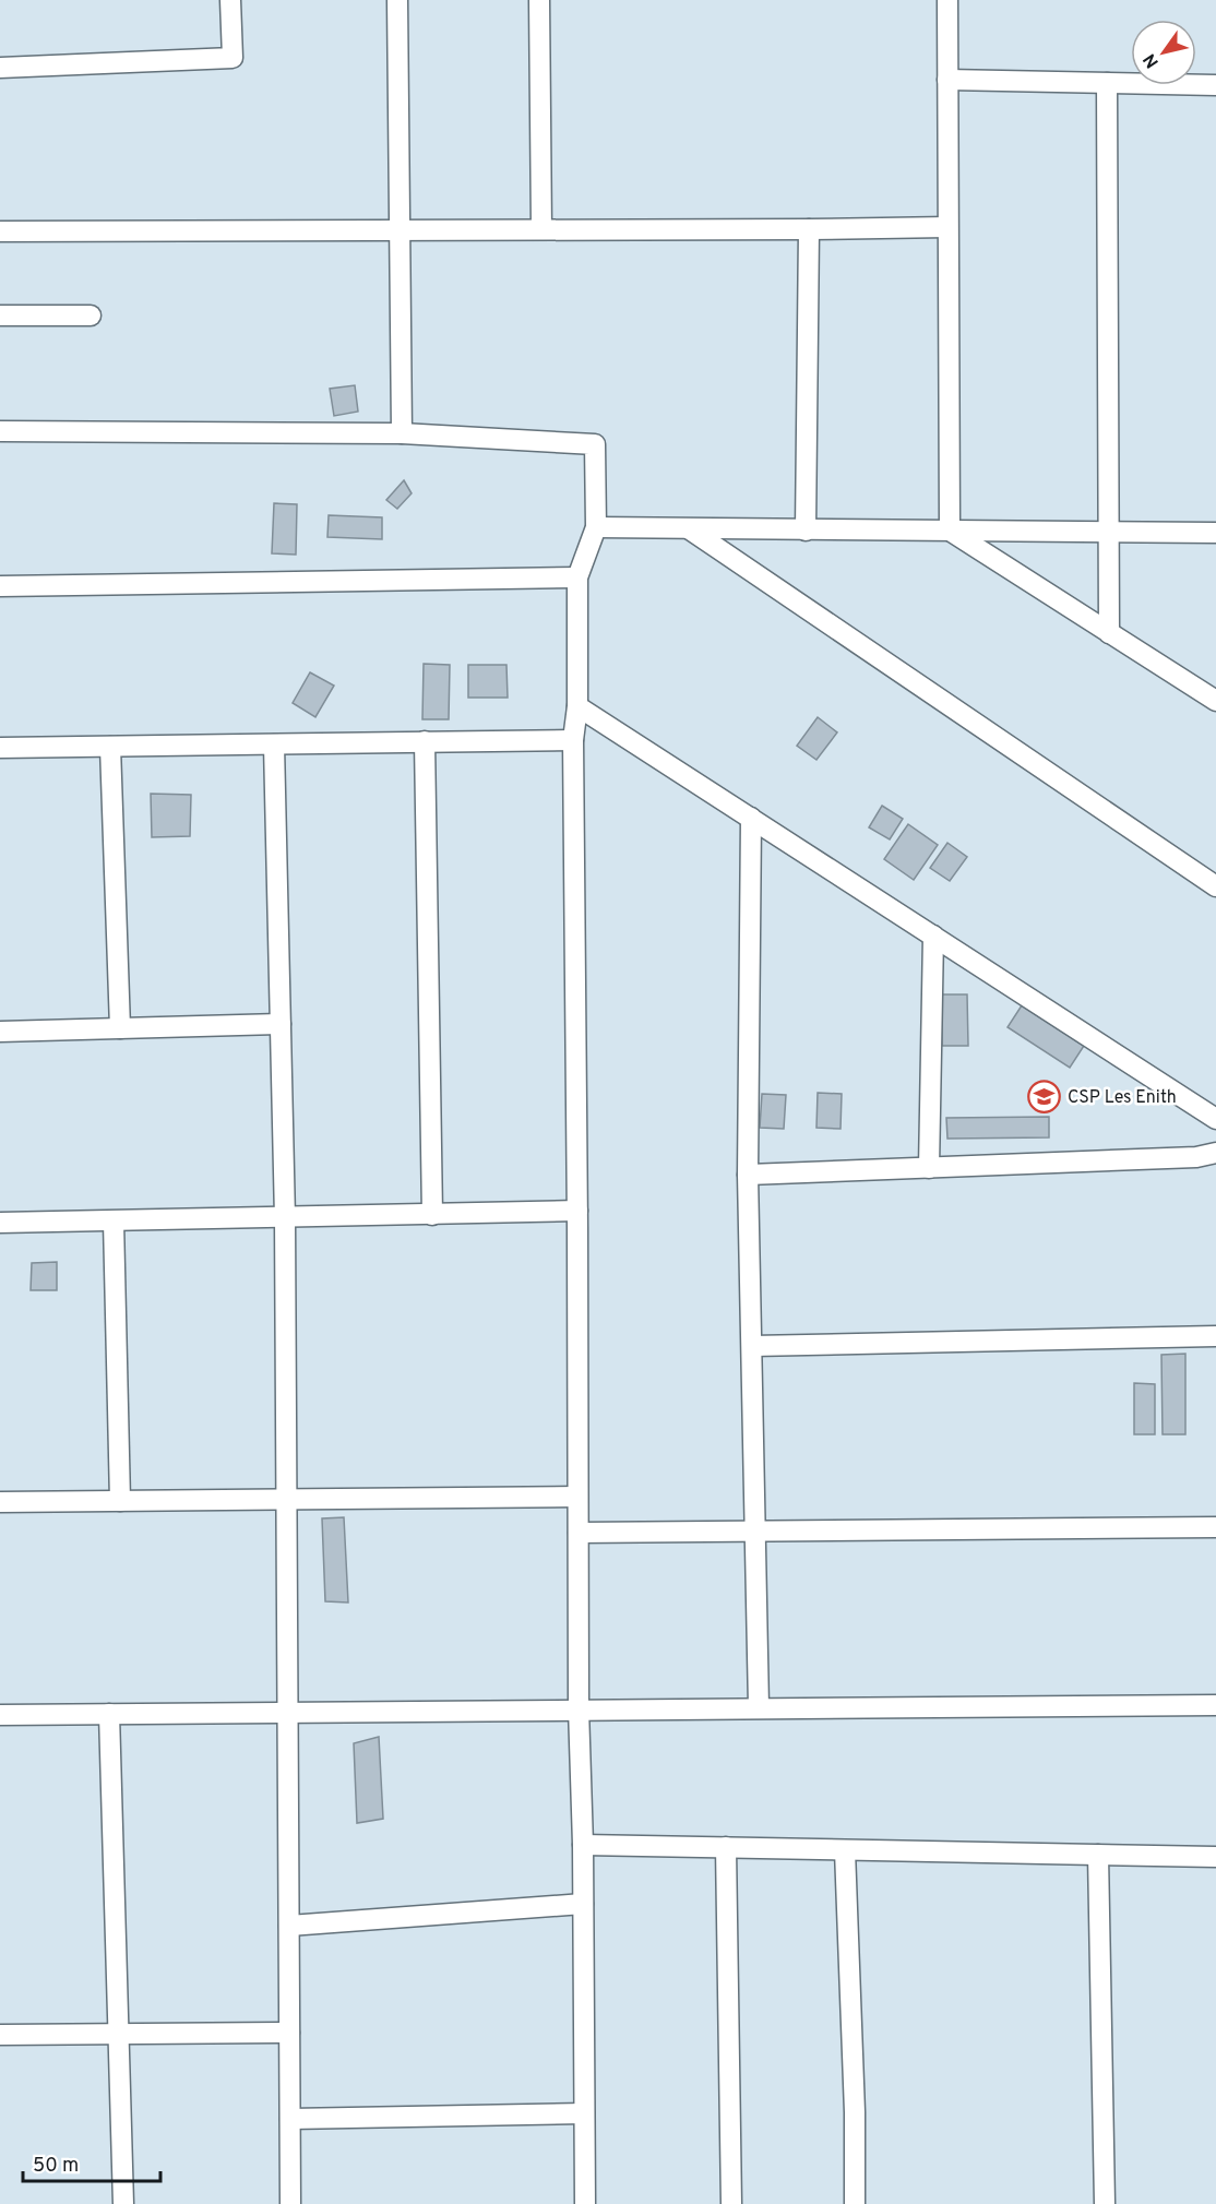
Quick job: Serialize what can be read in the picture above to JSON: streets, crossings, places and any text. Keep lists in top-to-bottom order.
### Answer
{
  "places": {
    "school or university": ["CSP Les Enith"]
  },
  "scale_bar": "50 m",
  "north": "bottom left"
}
